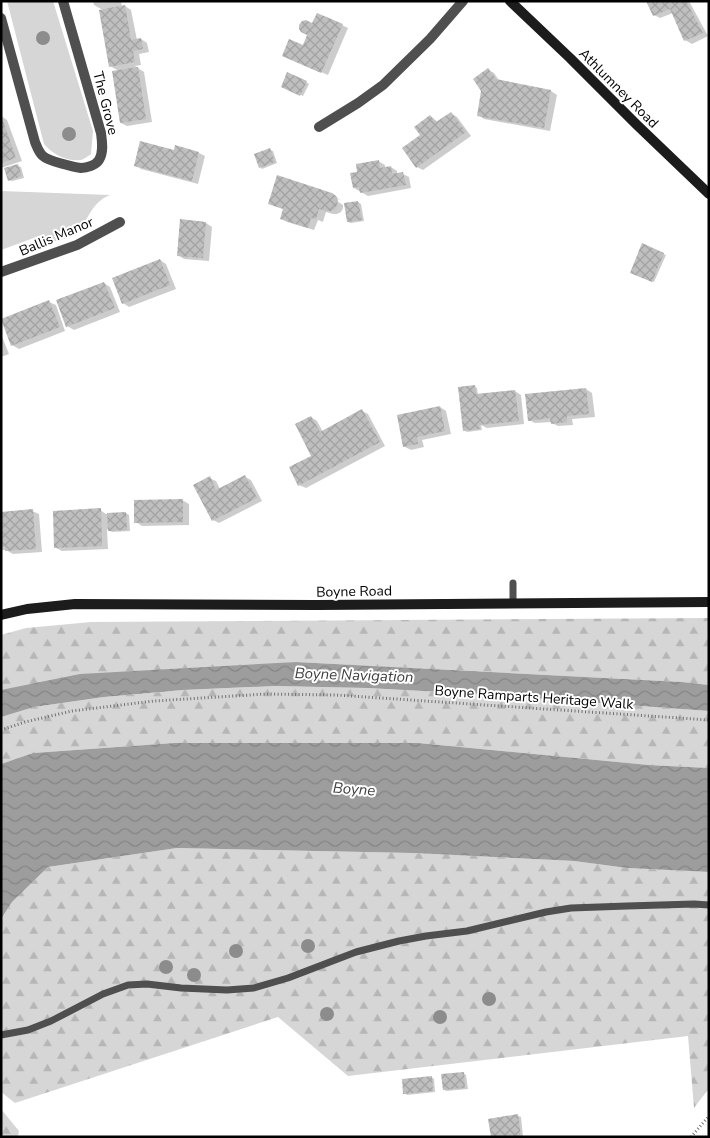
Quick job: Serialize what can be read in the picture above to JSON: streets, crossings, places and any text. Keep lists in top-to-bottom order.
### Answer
{
  "streets": {
    "street": [
      "Athlumney Road",
      "The Grove",
      "Ballis Manor",
      "Boyne Road"
    ],
    "path": ["Boyne Ramparts Heritage Walk"]
  },
  "water": ["Boyne Navigation", "Boyne"]
}
